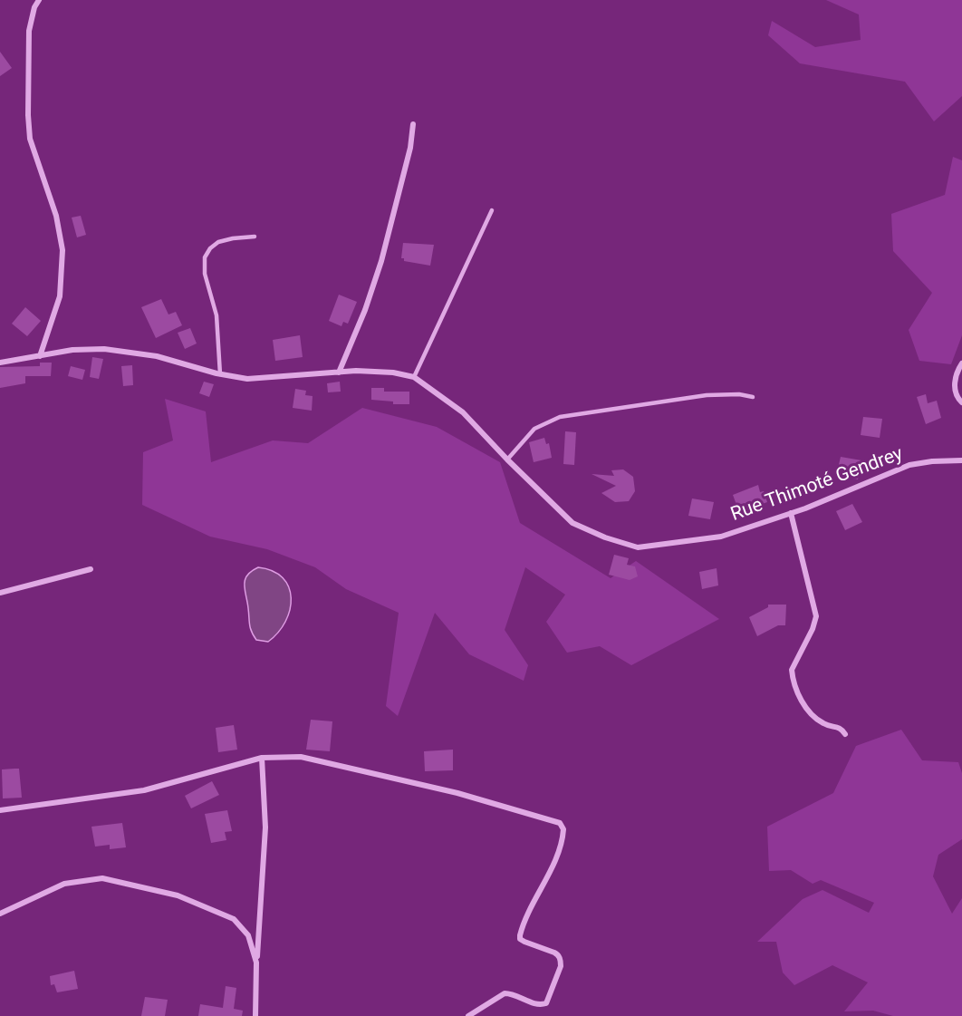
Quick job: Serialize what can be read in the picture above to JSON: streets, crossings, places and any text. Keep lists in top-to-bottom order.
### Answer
{
  "streets": {
    "street": ["Rue Thimoté Gendrey"]
  }
}
